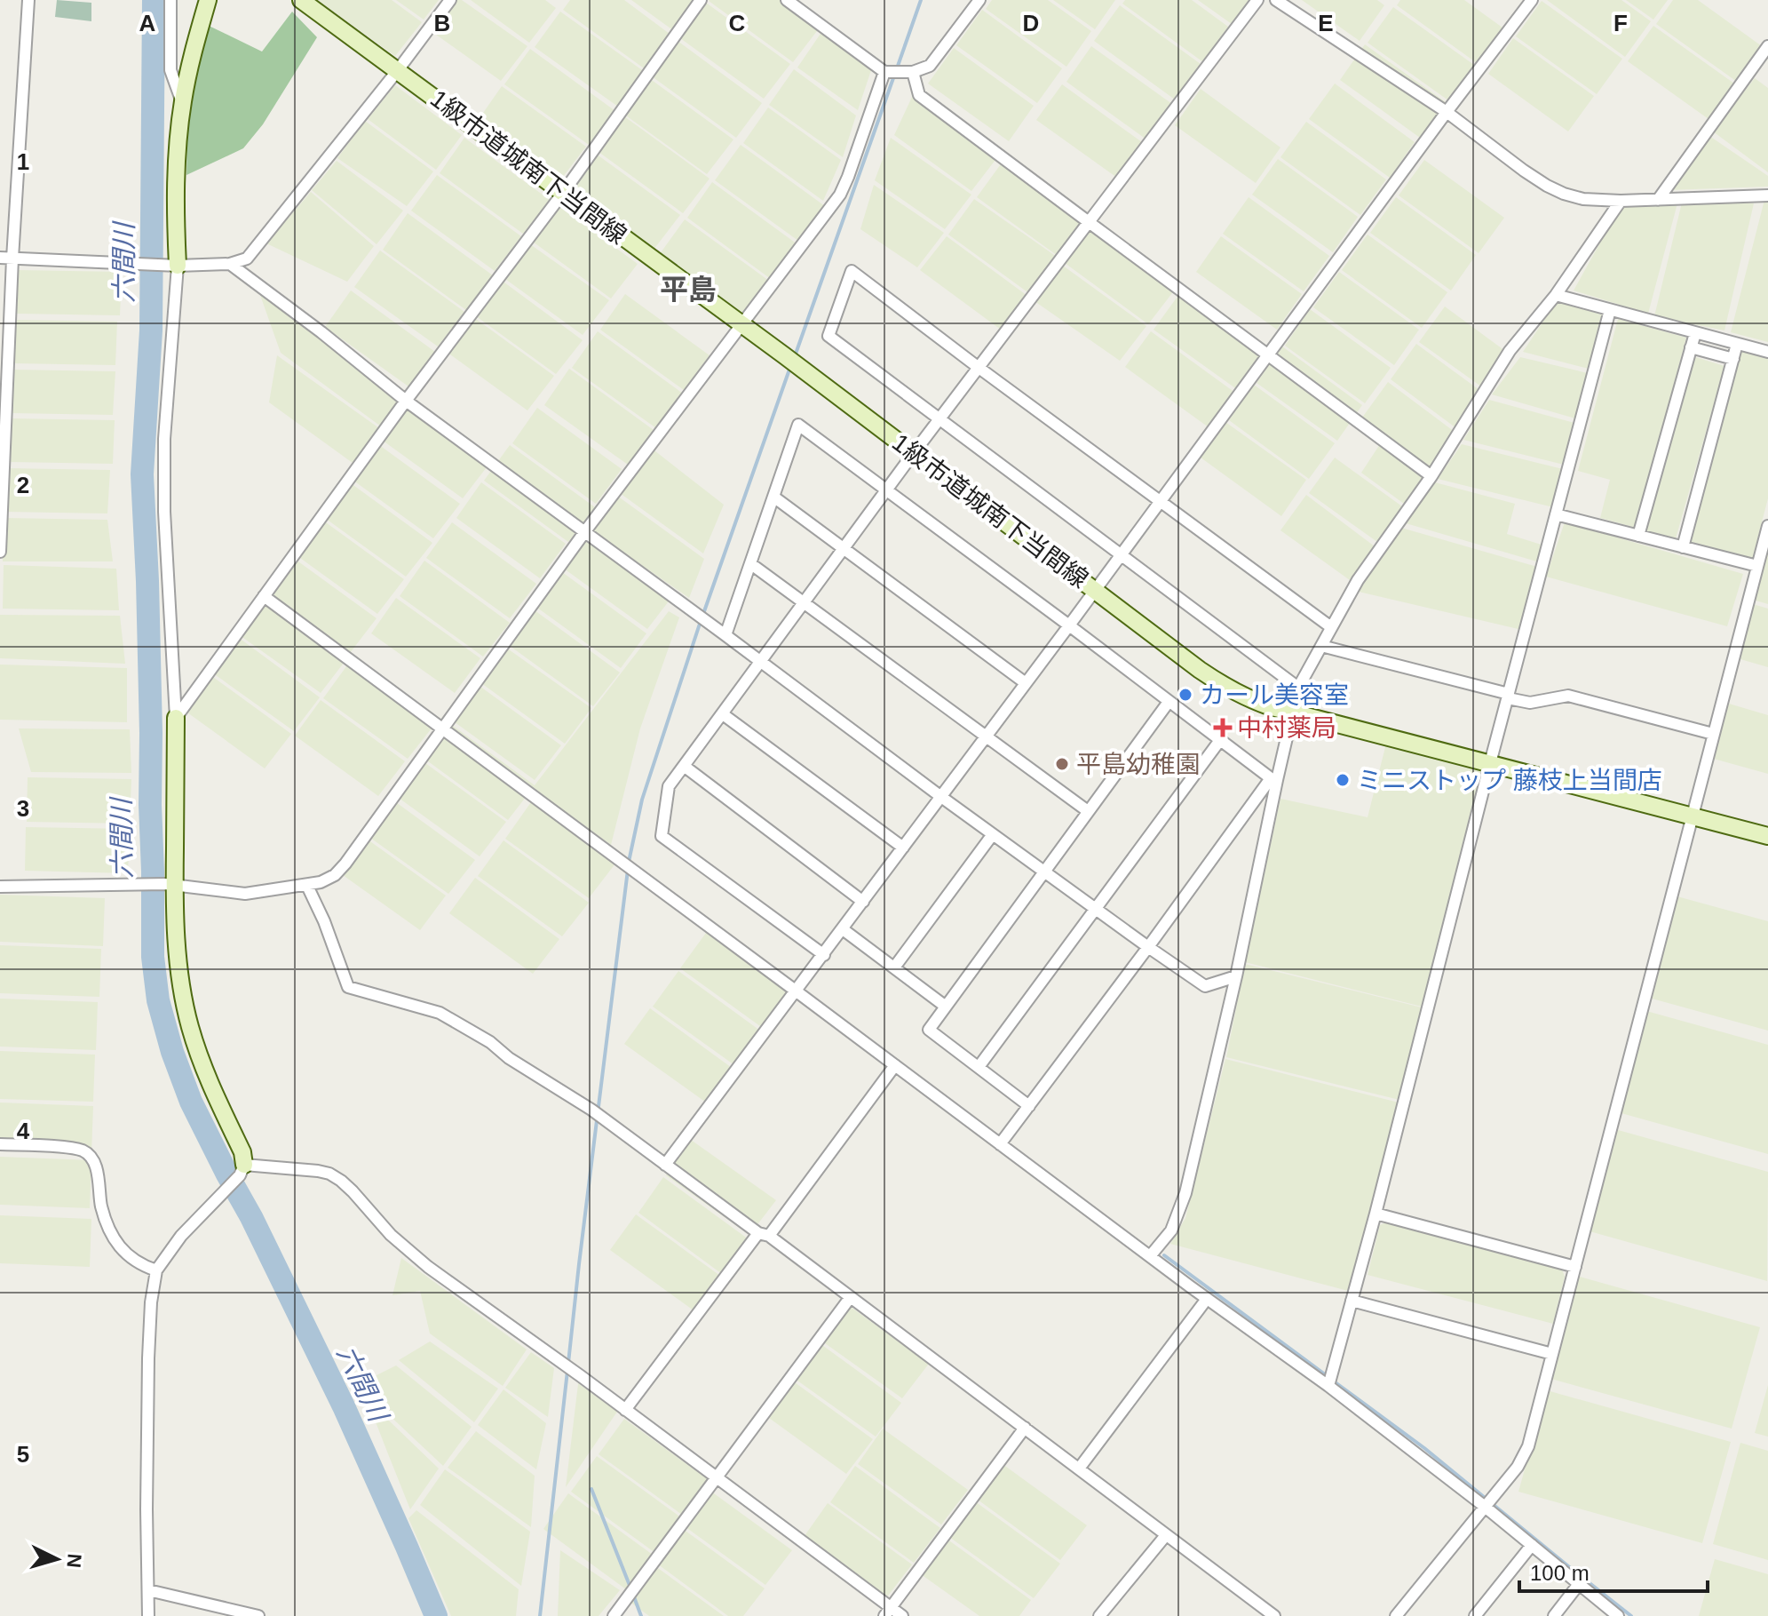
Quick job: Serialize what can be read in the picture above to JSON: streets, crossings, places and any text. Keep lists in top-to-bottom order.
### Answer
{
  "streets": {
    "street": ["1級市道城南下当間線"]
  },
  "districts": ["平島"],
  "water": ["六間川"],
  "places": {
    "other": ["カール美容室", "平島幼稚園", "ミニストップ 藤枝上当間店"],
    "health": ["中村薬局"]
  },
  "scale_bar": "100 m",
  "north": "right",
  "grid": {
    "columns": [
      "A",
      "B",
      "C",
      "D",
      "E",
      "F"
    ],
    "rows": [
      "1",
      "2",
      "3",
      "4",
      "5"
    ]
  }
}
